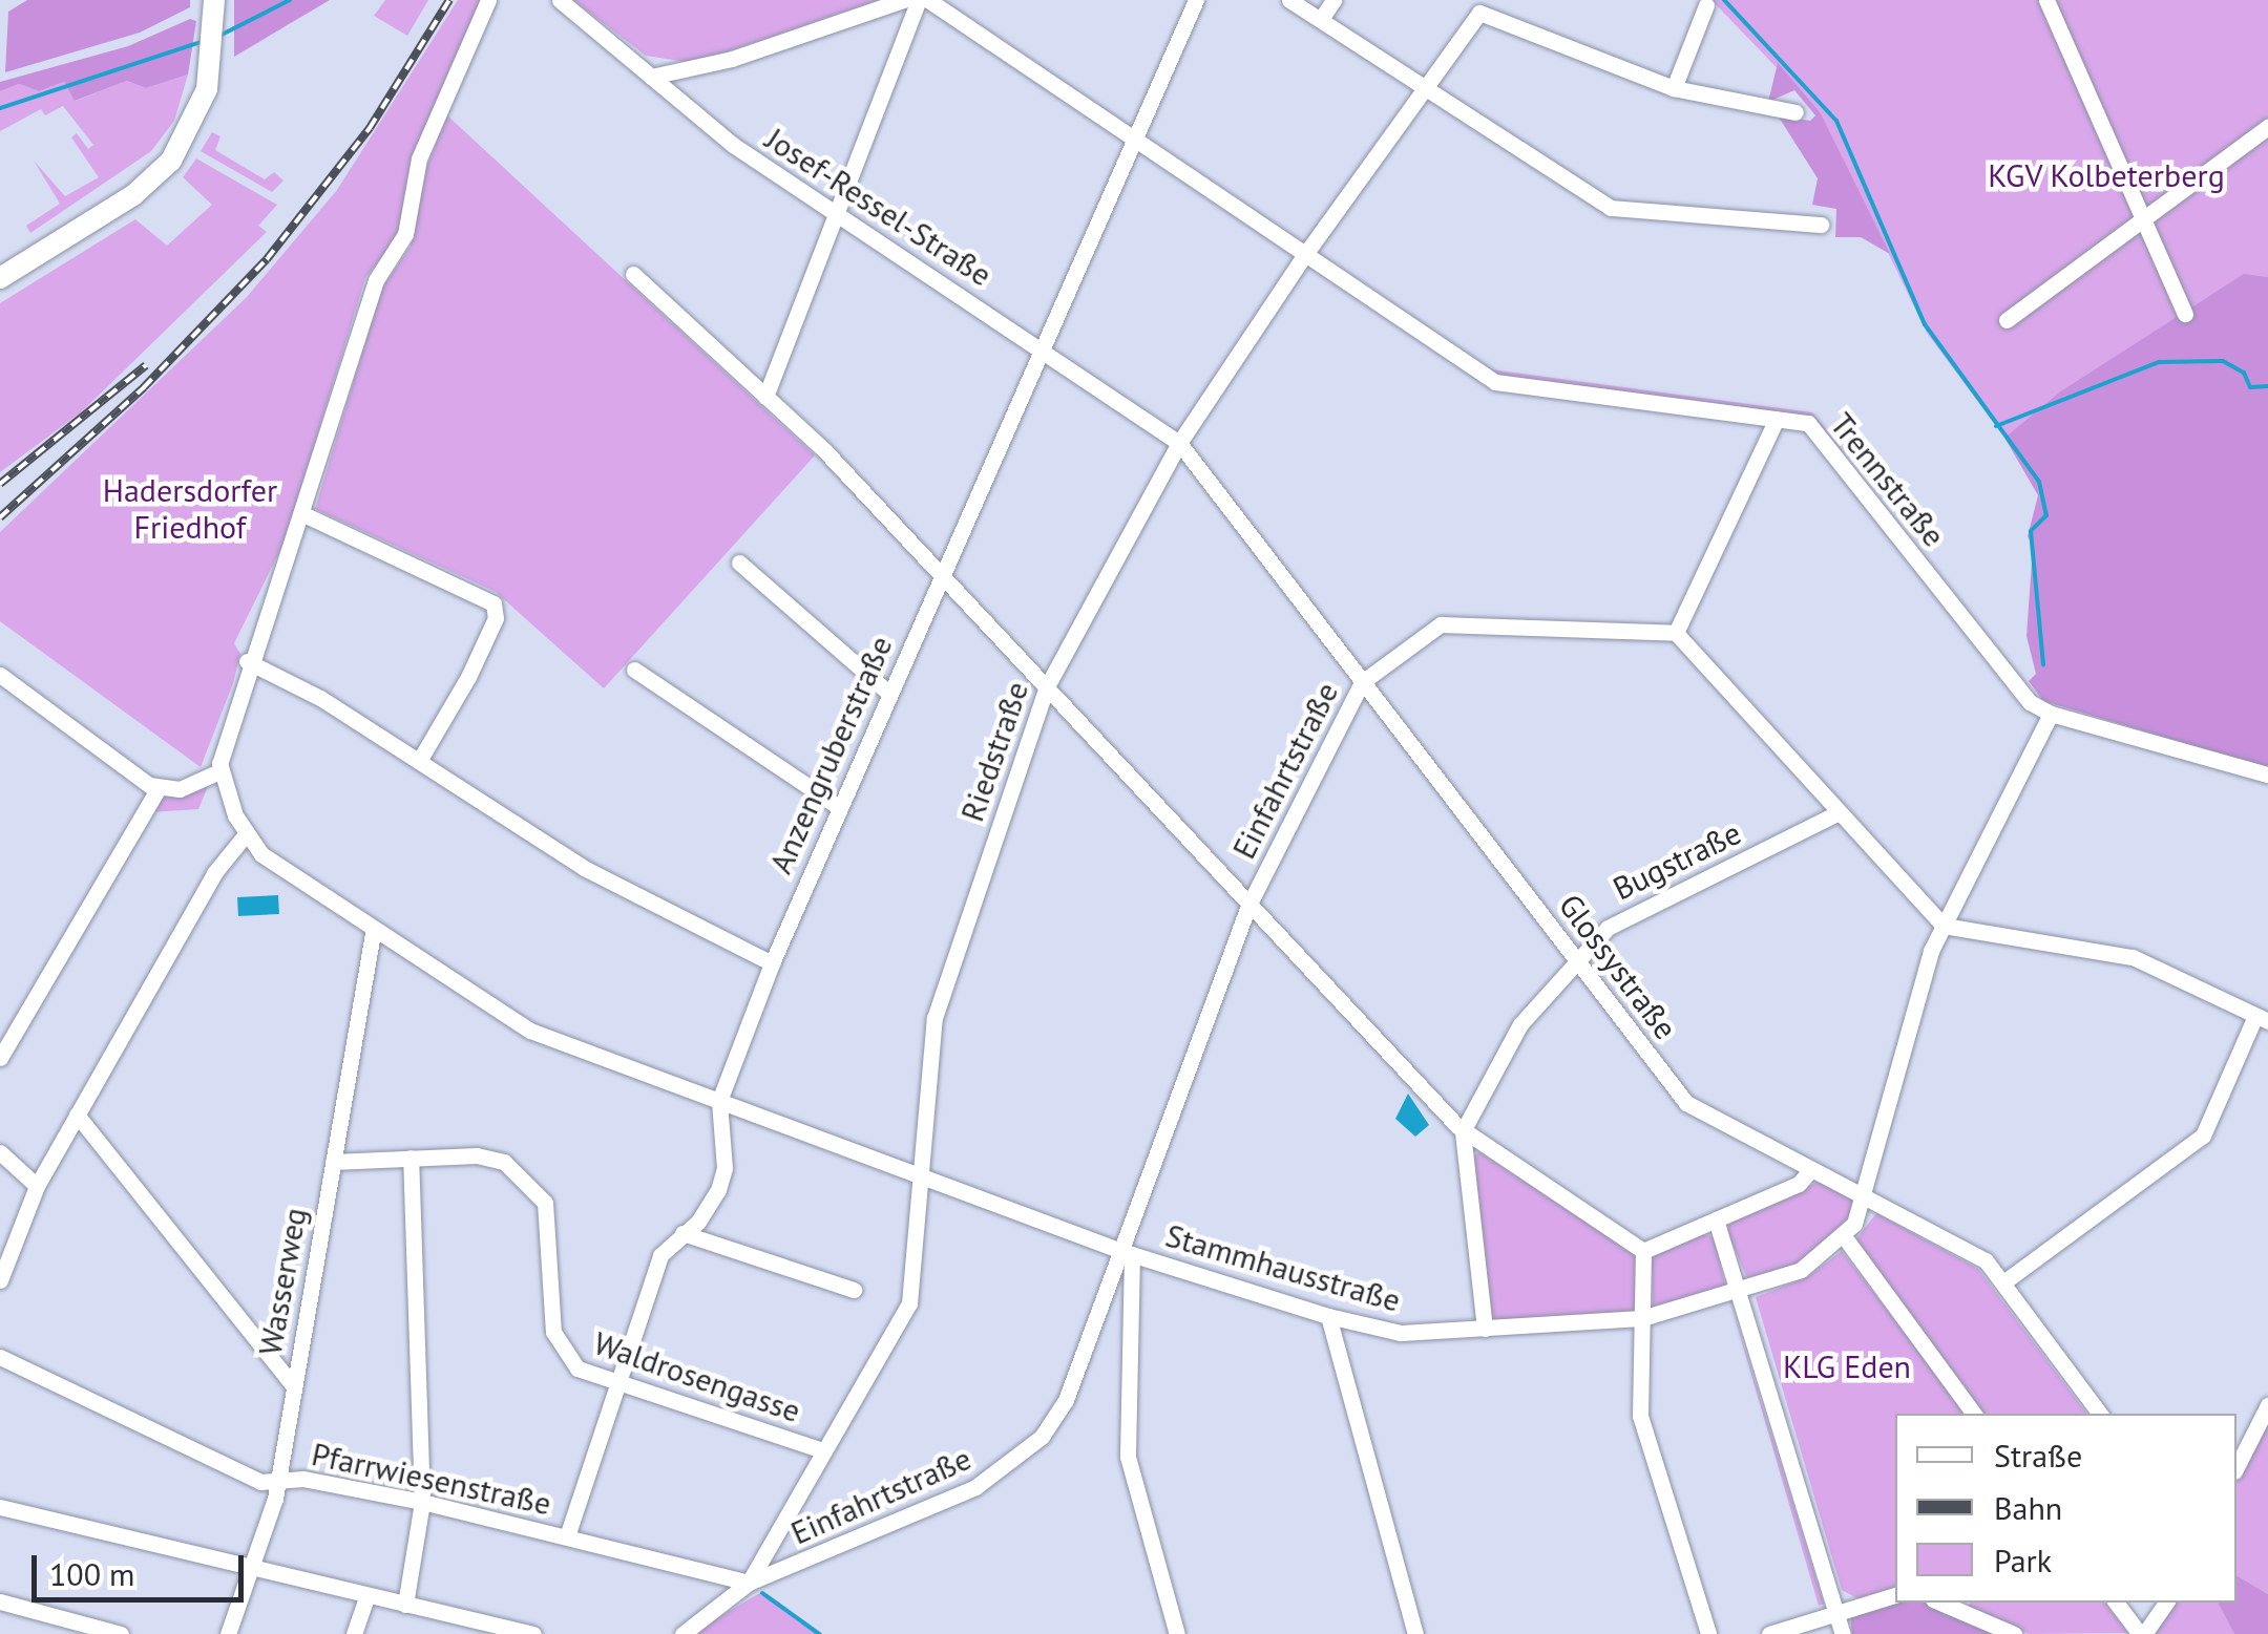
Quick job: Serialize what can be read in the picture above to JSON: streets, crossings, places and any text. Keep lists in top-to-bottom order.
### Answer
{
  "streets": {
    "street": [
      "Josef-Ressel-Straße",
      "Trennstraße",
      "Riedstraße",
      "Anzengruberstraße",
      "Einfahrtstraße",
      "Bugstraße",
      "Glossystraße",
      "Stammhausstraße",
      "Wasserweg",
      "Waldrosengasse",
      "Pfarrwiesenstraße"
    ]
  },
  "crossings": [
    ["Josef-Ressel-Straße", "Riedstraße"],
    ["Josef-Ressel-Straße", "Anzengruberstraße"],
    ["Josef-Ressel-Straße", "Glossystraße"],
    ["Trennstraße", "Riedstraße"],
    ["Trennstraße", "Anzengruberstraße"],
    ["Riedstraße", "Einfahrtstraße"],
    ["Riedstraße", "Glossystraße"],
    ["Riedstraße", "Stammhausstraße"],
    ["Riedstraße", "Waldrosengasse"],
    ["Riedstraße", "Pfarrwiesenstraße"],
    ["Anzengruberstraße", "Stammhausstraße"],
    ["Anzengruberstraße", "Waldrosengasse"],
    ["Anzengruberstraße", "Pfarrwiesenstraße"],
    ["Einfahrtstraße", "Glossystraße"],
    ["Einfahrtstraße", "Stammhausstraße"],
    ["Einfahrtstraße", "Pfarrwiesenstraße"],
    ["Bugstraße", "Glossystraße"],
    ["Stammhausstraße", "Wasserweg"],
    ["Wasserweg", "Waldrosengasse"],
    ["Wasserweg", "Pfarrwiesenstraße"]
  ],
  "parks": ["KGV Kolbeterberg", "Hadersdorfer Friedhof", "KLG Eden"],
  "legend": ["Straße", "Bahn", "Park"],
  "scale_bar": "100 m"
}
